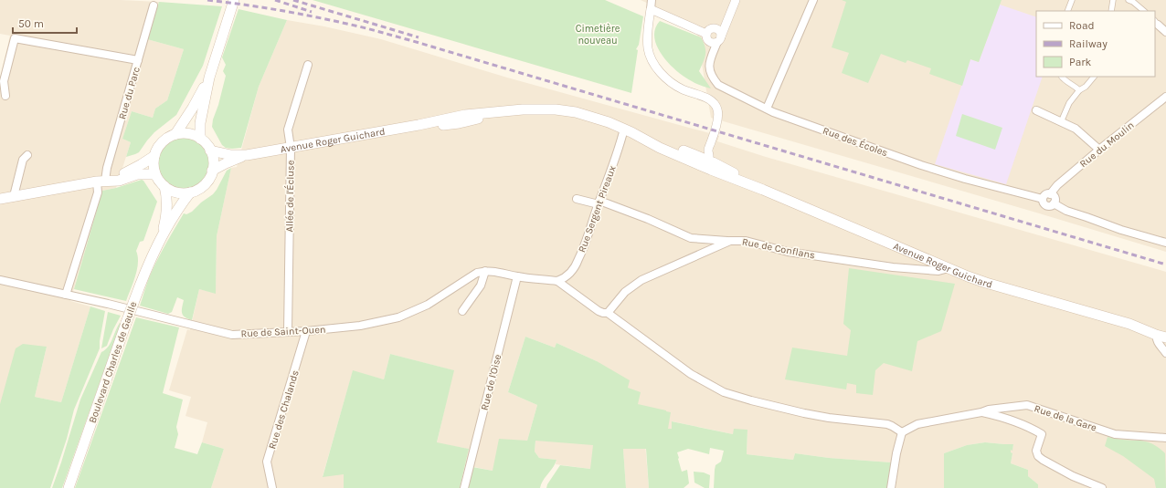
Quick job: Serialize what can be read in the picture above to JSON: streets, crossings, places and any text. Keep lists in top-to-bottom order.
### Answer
{
  "streets": {
    "main road": ["Avenue Roger Guichard", "Boulevard Charles de Gaulle"],
    "street": [
      "Rue du Parc",
      "Rue des Écoles",
      "Rue du Moulin",
      "Allée de l'Écluse",
      "Rue Sergent Pireaux",
      "Rue de Conflans",
      "Rue de Saint-Ouen",
      "Rue de l'Oise",
      "Rue des Chalands",
      "Rue de la Gare"
    ]
  },
  "crossings": [
    ["Rue du Parc", "Rue de Saint-Ouen"],
    ["Avenue Roger Guichard", "Allée de l'Écluse"],
    ["Avenue Roger Guichard", "Rue Sergent Pireaux"],
    ["Avenue Roger Guichard", "Rue de Conflans"],
    ["Avenue Roger Guichard", "Boulevard Charles de Gaulle"],
    ["Rue des Écoles", "Rue du Moulin"],
    ["Allée de l'Écluse", "Rue de Saint-Ouen"],
    ["Rue de Saint-Ouen", "Rue des Chalands"]
  ],
  "parks": ["Cimetière nouveau"],
  "legend": ["Road", "Railway", "Park"],
  "scale_bar": "50 m"
}
